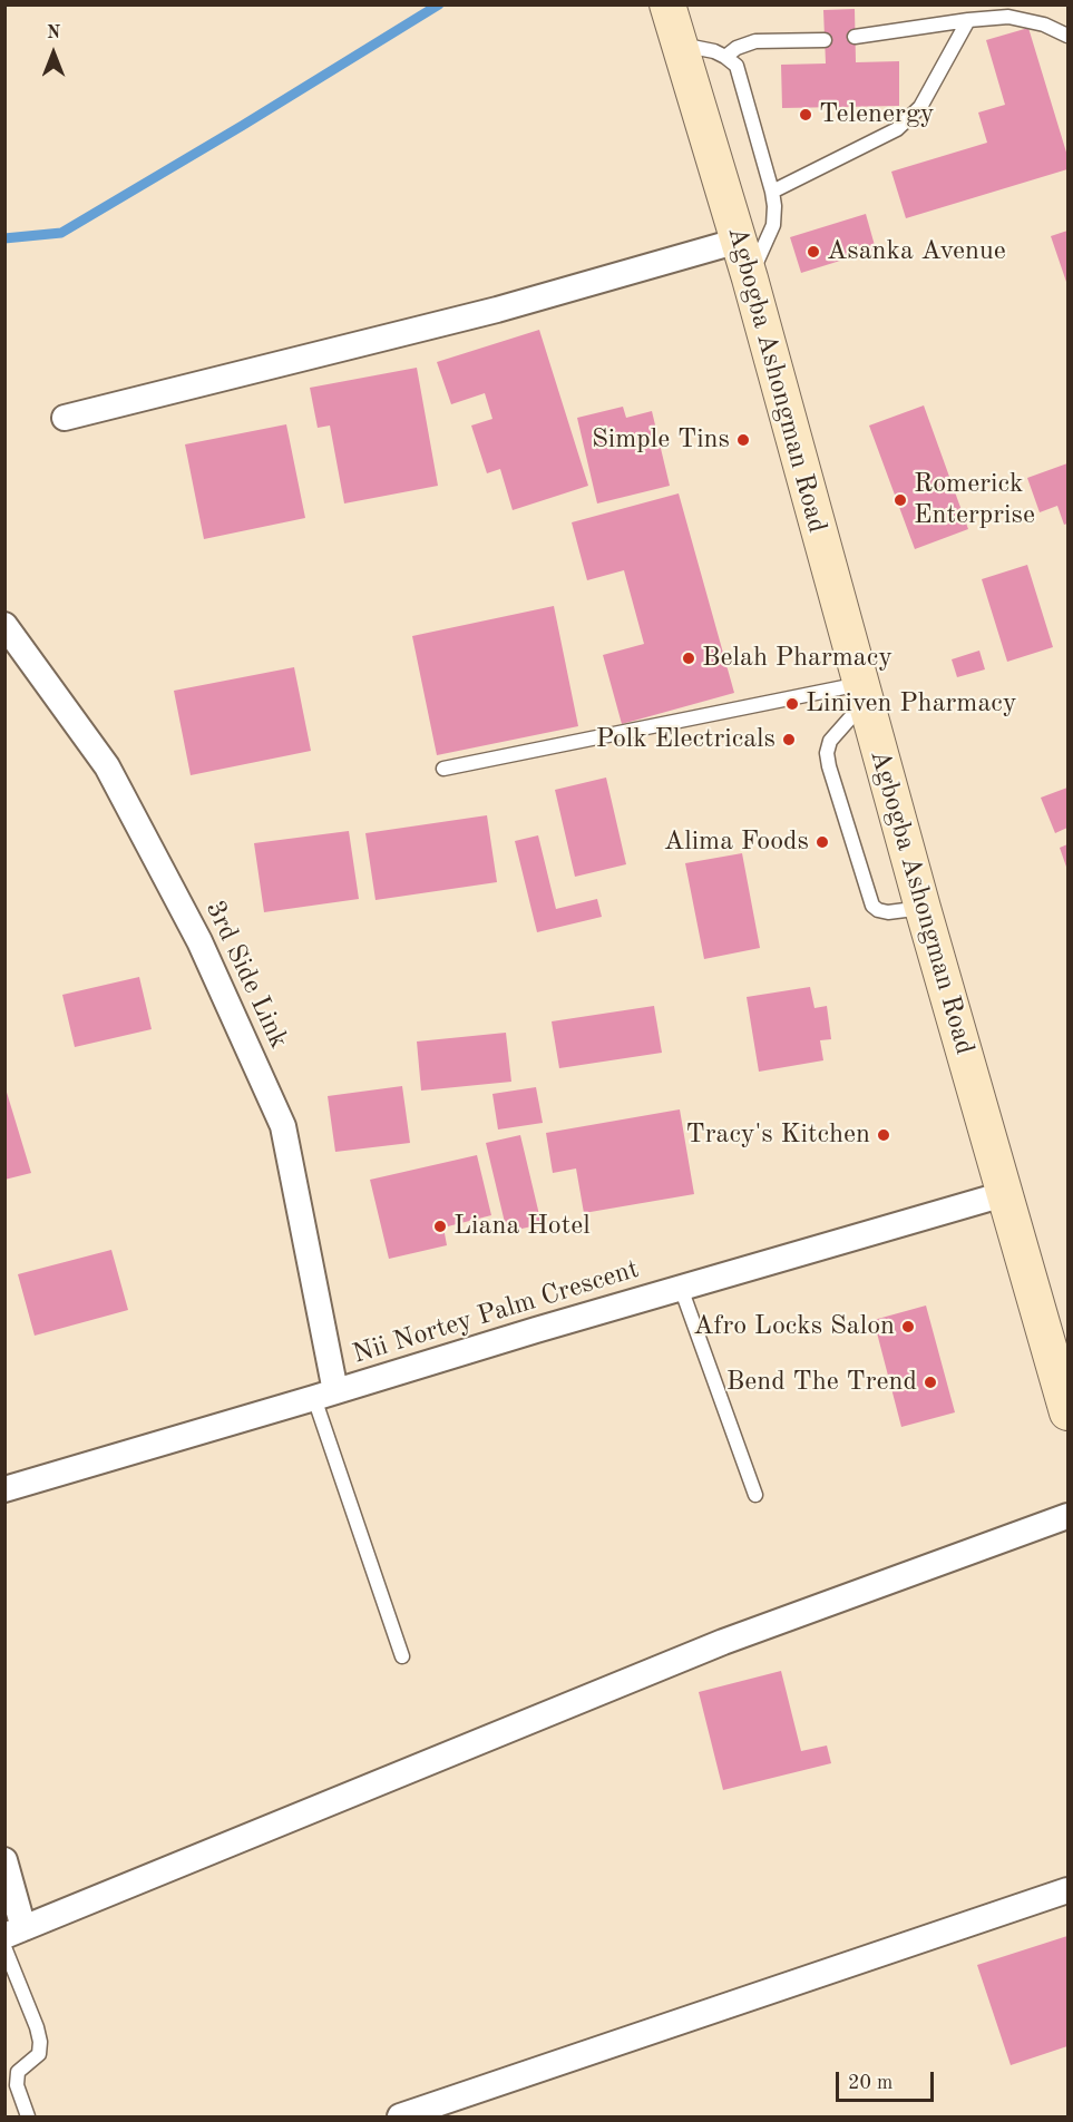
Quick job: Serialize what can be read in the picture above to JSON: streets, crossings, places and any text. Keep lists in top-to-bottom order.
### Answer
{
  "streets": {
    "street": ["Agbogba Ashongman Road", "3rd Side Link", "Nii Nortey Palm Crescent"]
  },
  "crossings": [
    ["Agbogba Ashongman Road", "Nii Nortey Palm Crescent"],
    ["3rd Side Link", "Nii Nortey Palm Crescent"]
  ],
  "places": [
    "Telenergy",
    "Asanka Avenue",
    "Simple Tins",
    "Romerick Enterprise",
    "Belah Pharmacy",
    "Liniven Pharmacy",
    "Polk Electricals",
    "Alima Foods",
    "Tracy's Kitchen",
    "Liana Hotel",
    "Afro Locks Salon",
    "Bend The Trend"
  ],
  "scale_bar": "20 m",
  "north": "top"
}
